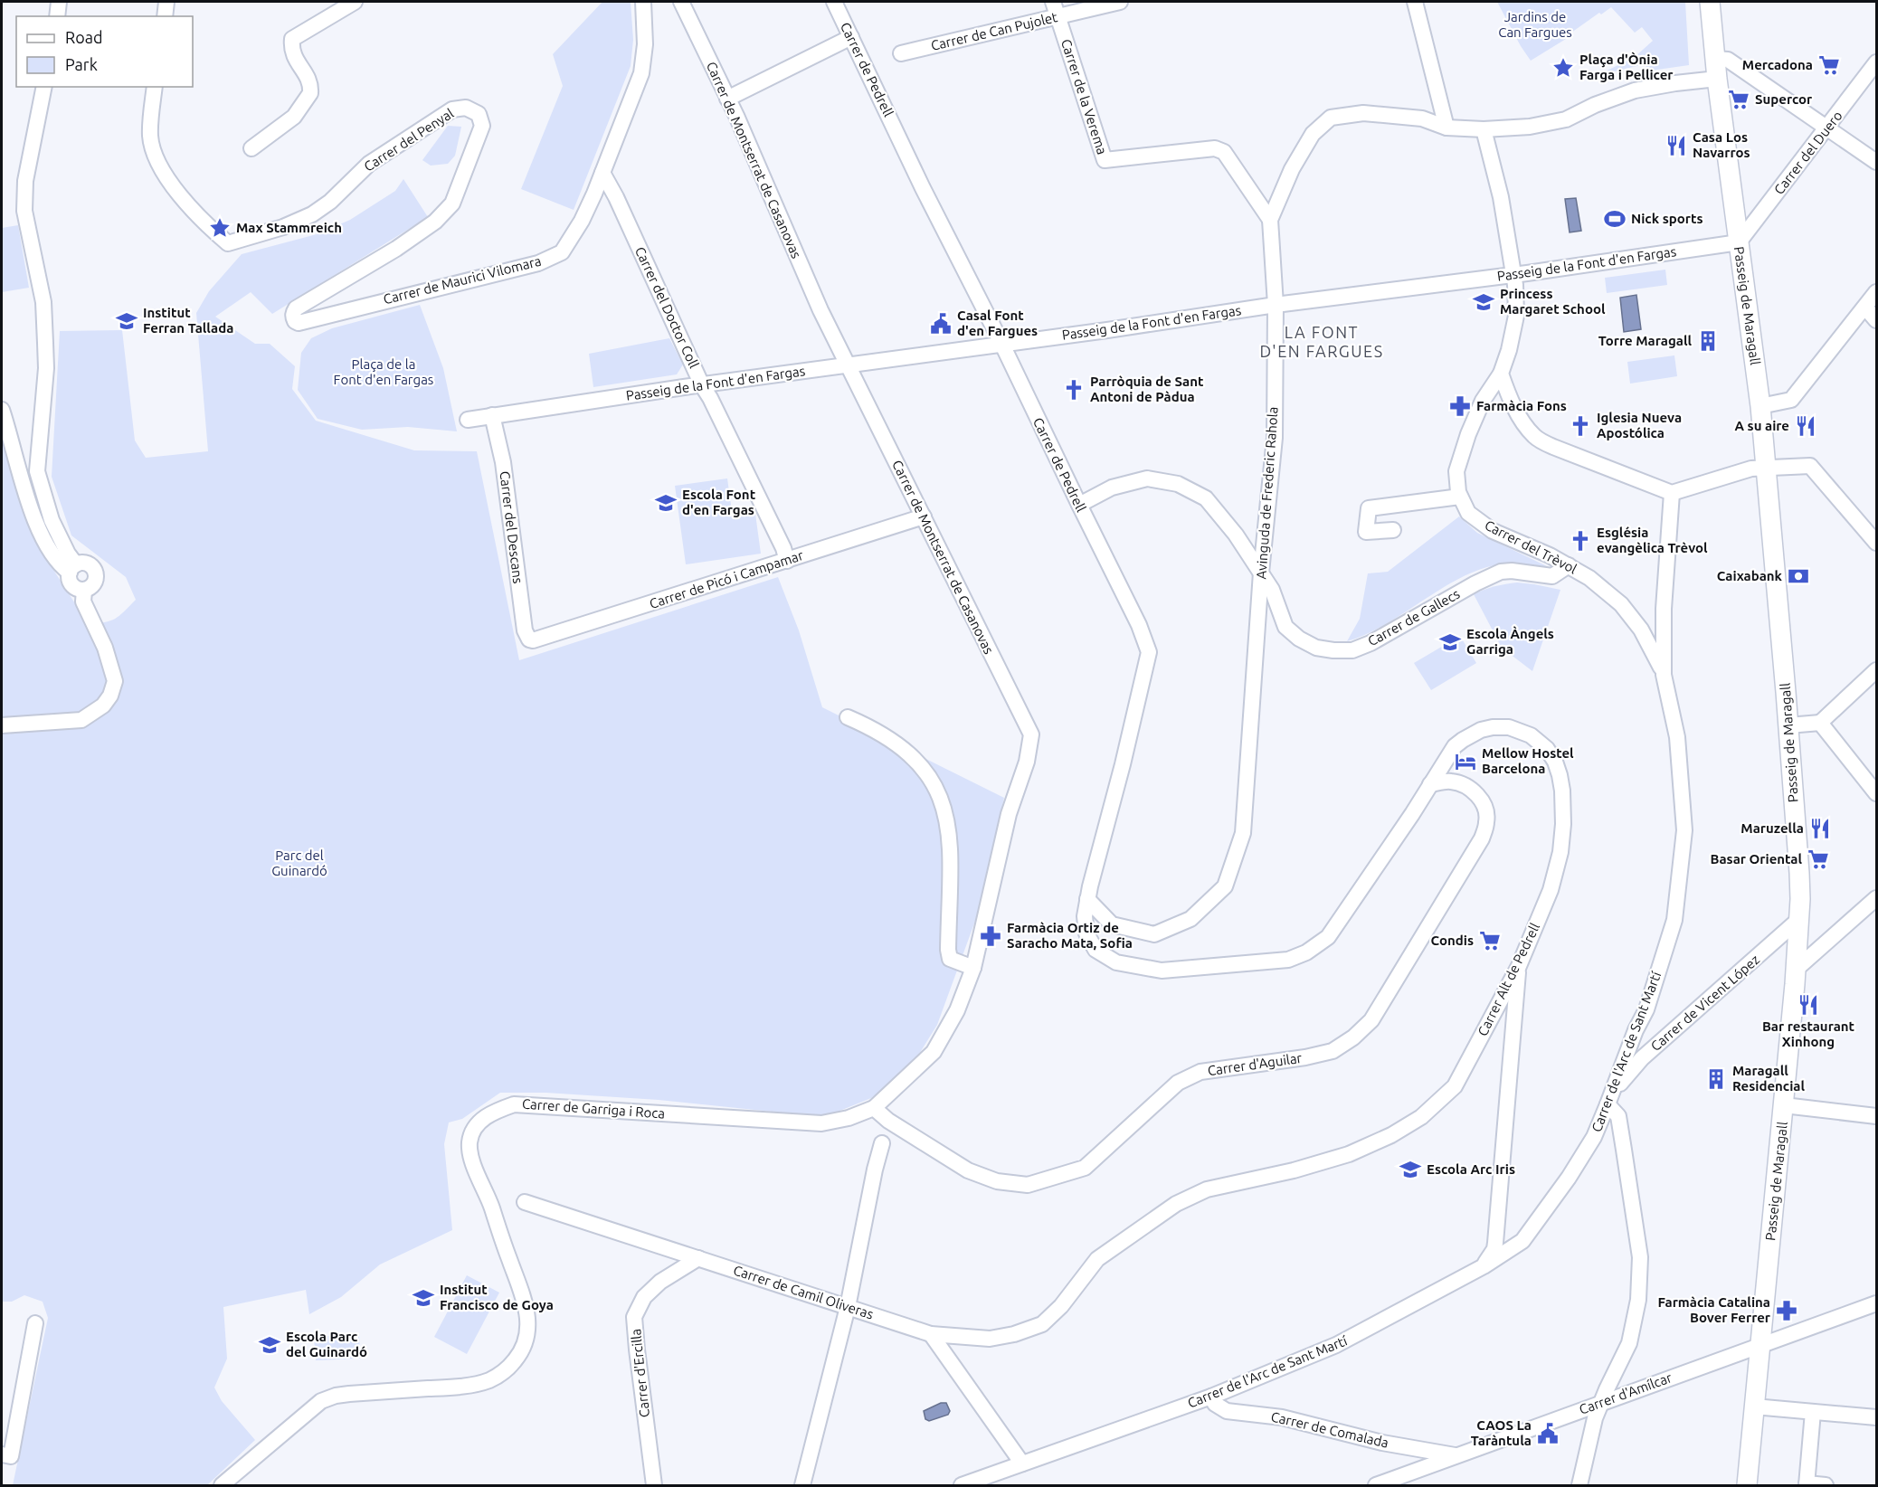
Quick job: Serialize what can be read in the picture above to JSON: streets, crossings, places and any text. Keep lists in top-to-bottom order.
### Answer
{
  "streets": {
    "street": [
      "Carrer de Can Pujolet",
      "Carrer de Pedrell",
      "Carrer de la Verema",
      "Carrer del Penyal",
      "Carrer del Duero",
      "Carrer de Montserrat de Casanovas",
      "Passeig de la Font d'en Fargas",
      "Carrer de Maurici Vilomara",
      "Passeig de Maragall",
      "Carrer del Doctor Coll",
      "Avinguda de Frederic Rahola",
      "Carrer del Descans",
      "Carrer del Trèvol",
      "Carrer de Picó i Campamar",
      "Carrer de Gallecs",
      "Carrer Alt de Pedrell",
      "Carrer de Vicent López",
      "Carrer de l'Arc de Sant Martí",
      "Carrer d'Aguilar",
      "Carrer de Garriga i Roca",
      "Carrer de Camil Oliveras",
      "Carrer d'Ercilla",
      "Carrer d'Amílcar",
      "Carrer de Comalada"
    ]
  },
  "crossings": [
    ["Carrer de Can Pujolet", "Carrer de la Verema"],
    ["Carrer de Pedrell", "Passeig de la Font d'en Fargas"],
    ["Carrer de Pedrell", "Avinguda de Frederic Rahola"],
    ["Carrer de Pedrell", "Carrer de Gallecs"],
    ["Carrer de Pedrell", "Carrer Alt de Pedrell"],
    ["Carrer de la Verema", "Avinguda de Frederic Rahola"],
    ["Carrer del Penyal", "Carrer de Maurici Vilomara"],
    ["Carrer del Duero", "Passeig de la Font d'en Fargas"],
    ["Carrer del Duero", "Passeig de Maragall"],
    ["Carrer de Montserrat de Casanovas", "Passeig de la Font d'en Fargas"],
    ["Carrer de Montserrat de Casanovas", "Carrer de Picó i Campamar"],
    ["Carrer de Montserrat de Casanovas", "Carrer d'Aguilar"],
    ["Carrer de Montserrat de Casanovas", "Carrer de Garriga i Roca"],
    ["Passeig de la Font d'en Fargas", "Passeig de Maragall"],
    ["Passeig de la Font d'en Fargas", "Carrer del Doctor Coll"],
    ["Passeig de la Font d'en Fargas", "Avinguda de Frederic Rahola"],
    ["Passeig de la Font d'en Fargas", "Carrer del Descans"],
    ["Passeig de la Font d'en Fargas", "Carrer del Trèvol"],
    ["Carrer de Maurici Vilomara", "Carrer del Doctor Coll"],
    ["Passeig de Maragall", "Avinguda de Frederic Rahola"],
    ["Passeig de Maragall", "Carrer de Vicent López"],
    ["Passeig de Maragall", "Carrer d'Amílcar"],
    ["Carrer del Doctor Coll", "Carrer de Picó i Campamar"],
    ["Avinguda de Frederic Rahola", "Carrer del Trèvol"],
    ["Avinguda de Frederic Rahola", "Carrer de Gallecs"],
    ["Carrer del Descans", "Carrer de Picó i Campamar"],
    ["Carrer del Trèvol", "Carrer de Gallecs"],
    ["Carrer del Trèvol", "Carrer de l'Arc de Sant Martí"],
    ["Carrer Alt de Pedrell", "Carrer d'Aguilar"],
    ["Carrer Alt de Pedrell", "Carrer de Camil Oliveras"],
    ["Carrer de Vicent López", "Carrer de l'Arc de Sant Martí"],
    ["Carrer de l'Arc de Sant Martí", "Carrer de Comalada"],
    ["Carrer d'Aguilar", "Carrer de Garriga i Roca"],
    ["Carrer de Camil Oliveras", "Carrer d'Ercilla"],
    ["Carrer d'Amílcar", "Carrer de Comalada"]
  ],
  "districts": ["LA FONT D'EN FARGUES"],
  "parks": ["Jardins de Can Fargues", "Plaça de la Font d'en Fargas", "Parc del Guinardó"],
  "places": {
    "supermarket": [
      "Mercadona",
      "Supercor",
      "Basar Oriental",
      "Condis"
    ],
    "place": ["Plaça d'Ònia Farga i Pellicer", "Max Stammreich"],
    "restaurant": [
      "Casa Los Navarros",
      "A su aire",
      "Maruzella",
      "Bar restaurant Xinhong"
    ],
    "sports": ["Nick sports"],
    "school or university": [
      "Princess Margaret School",
      "Institut Ferran Tallada",
      "Escola Font d'en Fargas",
      "Escola Àngels Garriga",
      "Escola Arc Iris",
      "Institut Francisco de Goya",
      "Escola Parc del Guinardó"
    ],
    "public building": ["Casal Font d'en Fargues", "CAOS La Taràntula"],
    "building": ["Torre Maragall", "Maragall Residencial"],
    "church": ["Parròquia de Sant Antoni de Pàdua", "Iglesia Nueva Apostólica", "Església evangèlica Trèvol"],
    "pharmacy": ["Farmàcia Fons", "Farmàcia Ortiz de Saracho Mata, Sofia", "Farmàcia Catalina Bover Ferrer"],
    "bank": ["Caixabank"],
    "hotel": ["Mellow Hostel Barcelona"]
  },
  "legend": ["Road", "Park"]
}
